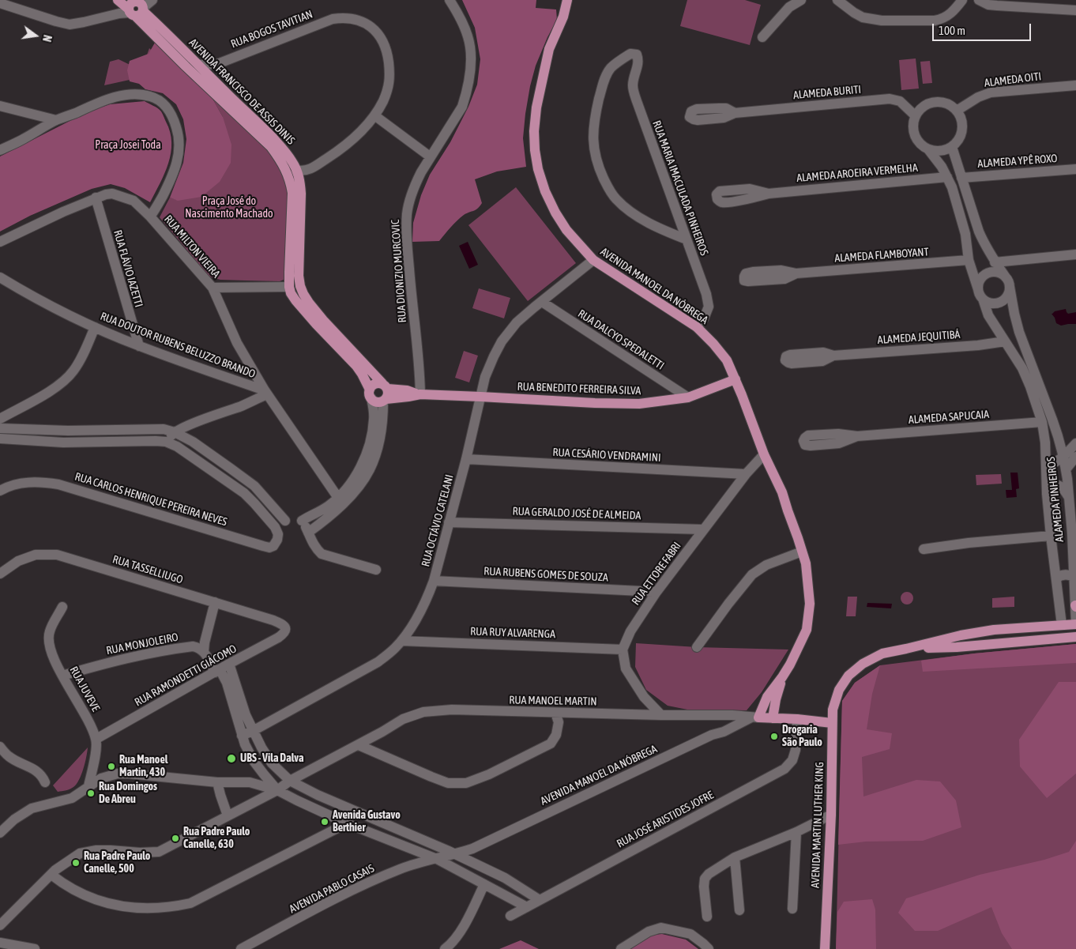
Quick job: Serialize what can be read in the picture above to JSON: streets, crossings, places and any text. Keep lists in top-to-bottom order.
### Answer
{
  "streets": {
    "main road": [
      "AVENIDA FRANCISCO DE ASSIS DINIS",
      "AVENIDA MANOEL DA NÓBREGA",
      "RUA BENEDITO FERREIRA SILVA",
      "RUA MANOEL MARTIN",
      "AVENIDA MARTIN LUTHER KING"
    ],
    "street": [
      "RUA BOGOS TAVITIAN",
      "ALAMEDA OITI",
      "ALAMEDA BURITI",
      "ALAMEDA YPÊ ROXO",
      "ALAMEDA AROEIRA VERMELHA",
      "RUA MARIA IMACULADA PINHEIROS",
      "RUA MILTON VIEIRA",
      "ALAMEDA FLAMBOYANT",
      "RUA FLÁVIO IAZETTI",
      "RUA DIONIZIO MURCOVIC",
      "ALAMEDA JEQUITIBÁ",
      "RUA DALCYO SPEDALETTI",
      "RUA DOUTOR RUBENS BELUZZO BRANDO",
      "ALAMEDA SAPUCAIA",
      "RUA CESÁRIO VENDRAMINI",
      "RUA CARLOS HENRIQUE PEREIRA NEVES",
      "ALAMEDA PINHEIROS",
      "RUA GERALDO JOSÉ DE ALMEIDA",
      "RUA OCTÁVIO CATELANI",
      "RUA TASSELLIUGO",
      "RUA ETTORE FABRI",
      "RUA RUBENS GOMES DE SOUZA",
      "RUA RUY ALVARENGA",
      "RUA MONJOLEIRO",
      "RUA RAMONDETTI GIÁCOMO",
      "RUA JUVEVE",
      "RUA JOSÉ ARISTIDES JOFRE",
      "AVENIDA PABLO CASAIS"
    ]
  },
  "crossings": [
    ["RUA BOGOS TAVITIAN", "AVENIDA FRANCISCO DE ASSIS DINIS"],
    ["ALAMEDA OITI", "ALAMEDA BURITI"],
    ["ALAMEDA OITI", "ALAMEDA PINHEIROS"],
    ["AVENIDA FRANCISCO DE ASSIS DINIS", "RUA BENEDITO FERREIRA SILVA"],
    ["ALAMEDA BURITI", "ALAMEDA PINHEIROS"],
    ["ALAMEDA YPÊ ROXO", "ALAMEDA PINHEIROS"],
    ["ALAMEDA AROEIRA VERMELHA", "ALAMEDA PINHEIROS"],
    ["RUA MARIA IMACULADA PINHEIROS", "AVENIDA MANOEL DA NÓBREGA"],
    ["RUA MILTON VIEIRA", "RUA FLÁVIO IAZETTI"],
    ["RUA MILTON VIEIRA", "RUA DOUTOR RUBENS BELUZZO BRANDO"],
    ["ALAMEDA FLAMBOYANT", "ALAMEDA PINHEIROS"],
    ["RUA FLÁVIO IAZETTI", "RUA DOUTOR RUBENS BELUZZO BRANDO"],
    ["RUA DIONIZIO MURCOVIC", "RUA BENEDITO FERREIRA SILVA"],
    ["AVENIDA MANOEL DA NÓBREGA", "RUA BENEDITO FERREIRA SILVA"],
    ["AVENIDA MANOEL DA NÓBREGA", "RUA OCTÁVIO CATELANI"],
    ["AVENIDA MANOEL DA NÓBREGA", "RUA ETTORE FABRI"],
    ["AVENIDA MANOEL DA NÓBREGA", "RUA MANOEL MARTIN"],
    ["AVENIDA MANOEL DA NÓBREGA", "AVENIDA PABLO CASAIS"],
    ["ALAMEDA JEQUITIBÁ", "ALAMEDA PINHEIROS"],
    ["RUA DALCYO SPEDALETTI", "RUA BENEDITO FERREIRA SILVA"],
    ["RUA DALCYO SPEDALETTI", "RUA OCTÁVIO CATELANI"],
    ["RUA BENEDITO FERREIRA SILVA", "RUA OCTÁVIO CATELANI"],
    ["ALAMEDA SAPUCAIA", "ALAMEDA PINHEIROS"],
    ["RUA CESÁRIO VENDRAMINI", "RUA OCTÁVIO CATELANI"],
    ["RUA CESÁRIO VENDRAMINI", "RUA ETTORE FABRI"],
    ["ALAMEDA PINHEIROS", "AVENIDA MARTIN LUTHER KING"],
    ["RUA GERALDO JOSÉ DE ALMEIDA", "RUA OCTÁVIO CATELANI"],
    ["RUA GERALDO JOSÉ DE ALMEIDA", "RUA ETTORE FABRI"],
    ["RUA OCTÁVIO CATELANI", "RUA RUBENS GOMES DE SOUZA"],
    ["RUA OCTÁVIO CATELANI", "RUA RUY ALVARENGA"],
    ["RUA TASSELLIUGO", "RUA RAMONDETTI GIÁCOMO"],
    ["RUA ETTORE FABRI", "RUA RUBENS GOMES DE SOUZA"],
    ["RUA ETTORE FABRI", "RUA RUY ALVARENGA"],
    ["RUA MONJOLEIRO", "RUA JUVEVE"],
    ["RUA RAMONDETTI GIÁCOMO", "RUA JUVEVE"],
    ["RUA MANOEL MARTIN", "RUA JOSÉ ARISTIDES JOFRE"],
    ["RUA MANOEL MARTIN", "AVENIDA MARTIN LUTHER KING"]
  ],
  "parks": ["Praça Josei Toda", "Praça José do Nascimento Machado"],
  "places": [
    "Drogaria São Paulo",
    "UBS - Vila Dalva",
    "Rua Manoel Martin, 430",
    "Rua Domingos De Abreu",
    "Avenida Gustavo Berthier",
    "Rua Padre Paulo Canelle, 630",
    "Rua Padre Paulo Canelle, 500"
  ],
  "scale_bar": "100 m",
  "north": "right"
}
